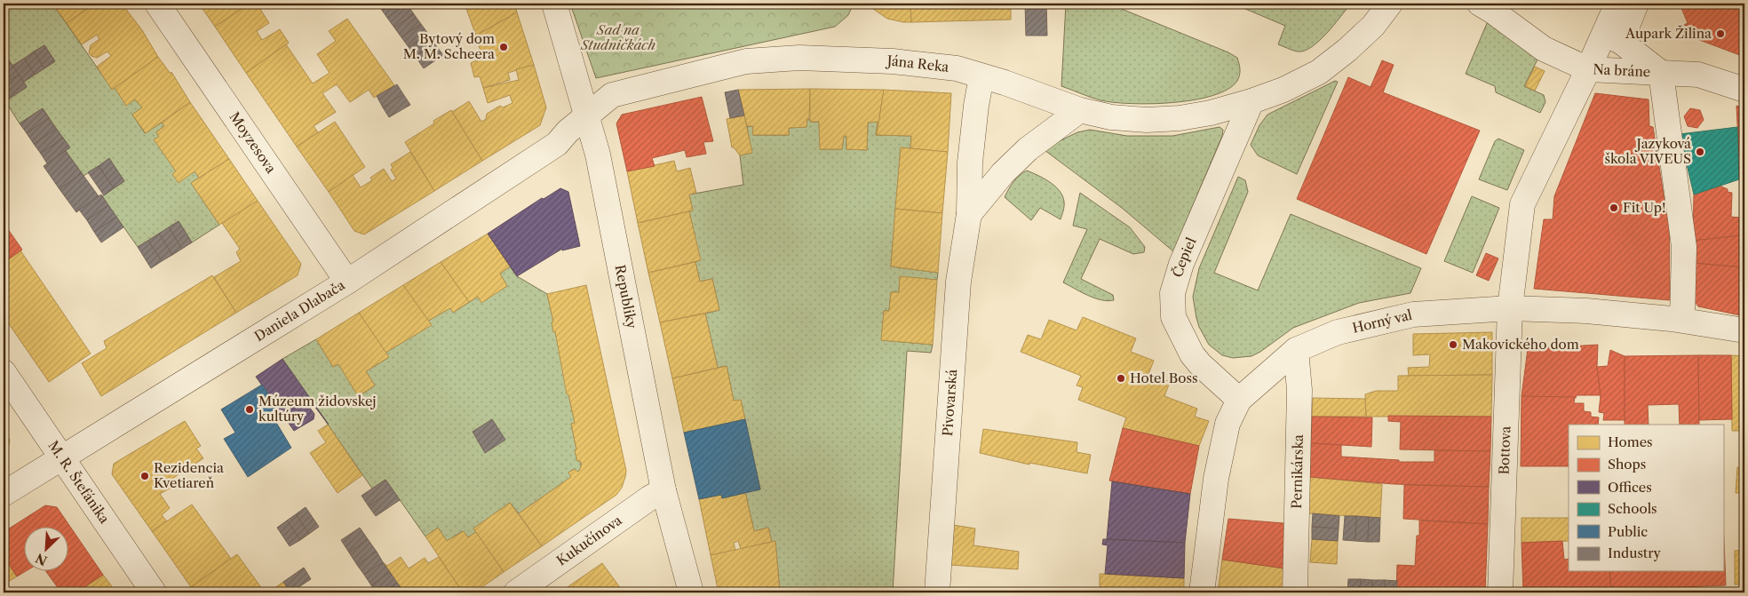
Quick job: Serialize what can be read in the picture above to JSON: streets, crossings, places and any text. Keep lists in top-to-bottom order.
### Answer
{
  "streets": {
    "street": [
      "Jána Reka",
      "Na bráne",
      "Moyzesova",
      "Čepiel",
      "Republiky",
      "Daniela Dlabača",
      "Horný val",
      "Pivovarská",
      "Bottova",
      "Pernikárska",
      "M. R. Štefánika",
      "Kukučínova"
    ]
  },
  "crossings": [
    ["Jána Reka", "Čepiel"],
    ["Jána Reka", "Republiky"],
    ["Jána Reka", "Daniela Dlabača"],
    ["Jána Reka", "Pivovarská"],
    ["Na bráne", "Horný val"],
    ["Na bráne", "Bottova"],
    ["Moyzesova", "Daniela Dlabača"],
    ["Čepiel", "Horný val"],
    ["Republiky", "Daniela Dlabača"],
    ["Republiky", "Kukučínova"],
    ["Daniela Dlabača", "M. R. Štefánika"],
    ["Horný val", "Bottova"],
    ["Horný val", "Pernikárska"]
  ],
  "parks": ["Sad na Studničkách"],
  "places": [
    "Aupark Žilina",
    "Bytový dom M. M. Scheera",
    "Jazyková škola VIVEUS",
    "Fit Up!",
    "Makovického dom",
    "Hotel Boss",
    "Múzeum židovskej kultúry",
    "Rezidencia Kvetiareň"
  ],
  "legend": [
    "Homes",
    "Shops",
    "Offices",
    "Schools",
    "Public",
    "Industry"
  ],
  "north": "bottom left"
}
